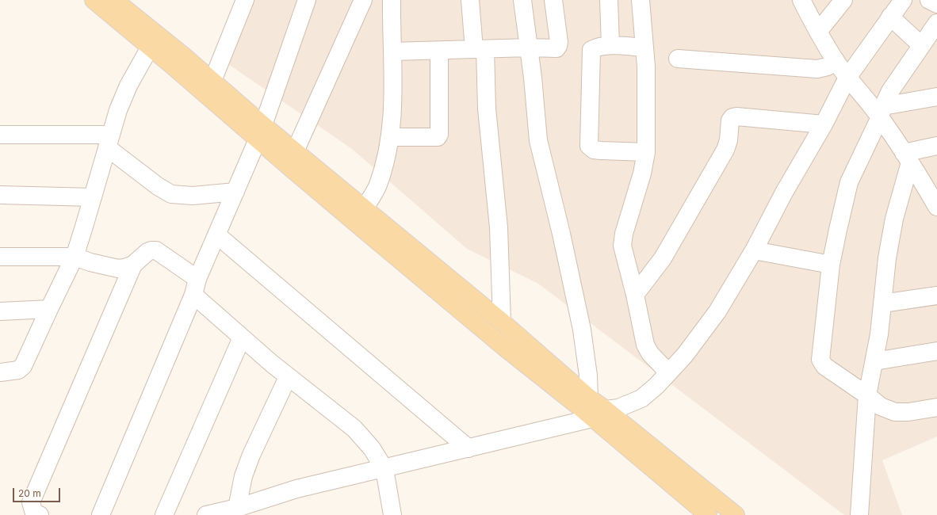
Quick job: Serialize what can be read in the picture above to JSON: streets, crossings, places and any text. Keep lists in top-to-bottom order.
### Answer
{
  "scale_bar": "20 m"
}
